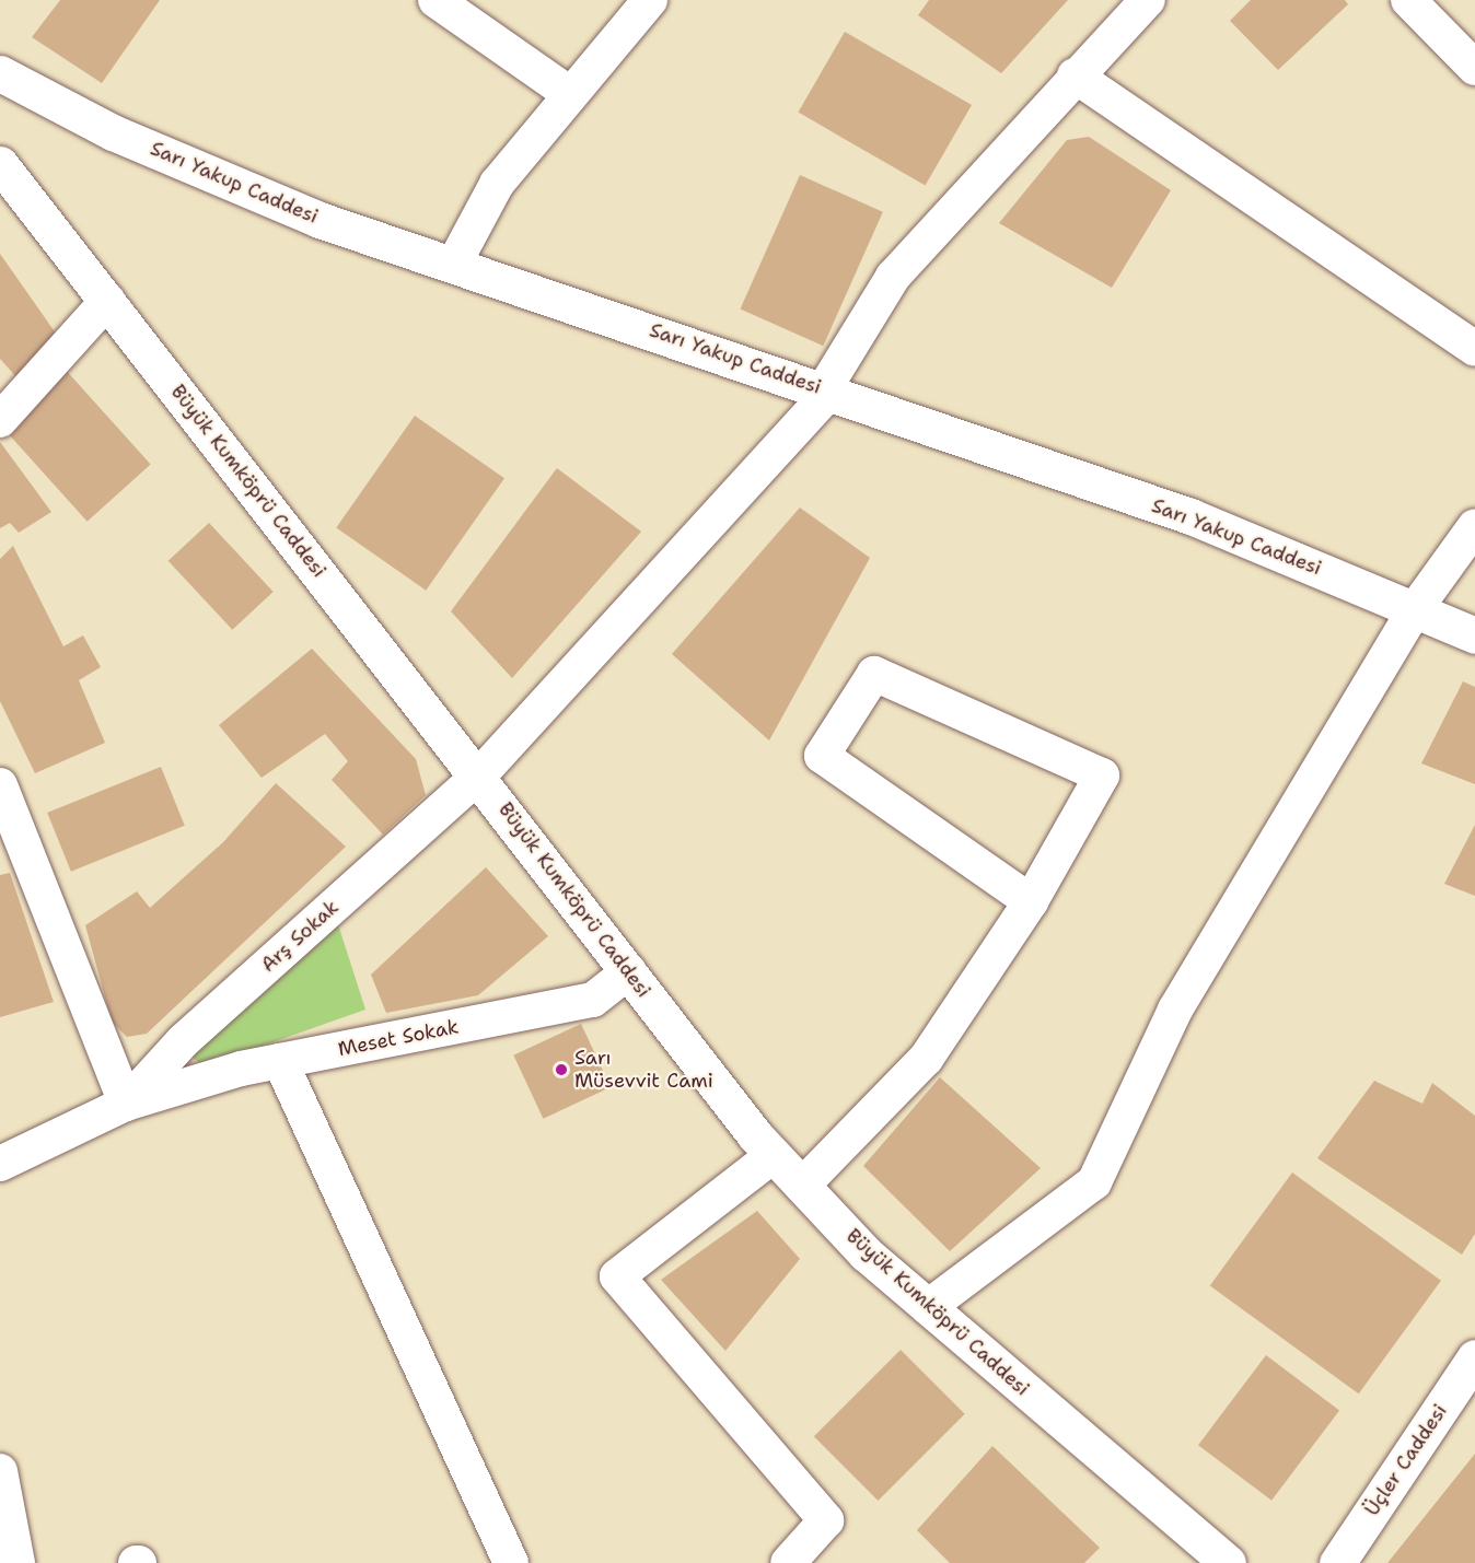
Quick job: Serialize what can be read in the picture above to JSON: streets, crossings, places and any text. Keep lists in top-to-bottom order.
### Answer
{
  "streets": {
    "street": [
      "Sarı Yakup Caddesi",
      "Büyük Kumköprü Caddesi",
      "Arş Sokak",
      "Meset Sokak",
      "Üçler Caddesi"
    ]
  },
  "crossings": [
    ["Sarı Yakup Caddesi", "Arş Sokak"],
    ["Büyük Kumköprü Caddesi", "Arş Sokak"],
    ["Büyük Kumköprü Caddesi", "Meset Sokak"],
    ["Arş Sokak", "Meset Sokak"]
  ],
  "places": ["Sarı Müsevvit Cami"]
}
